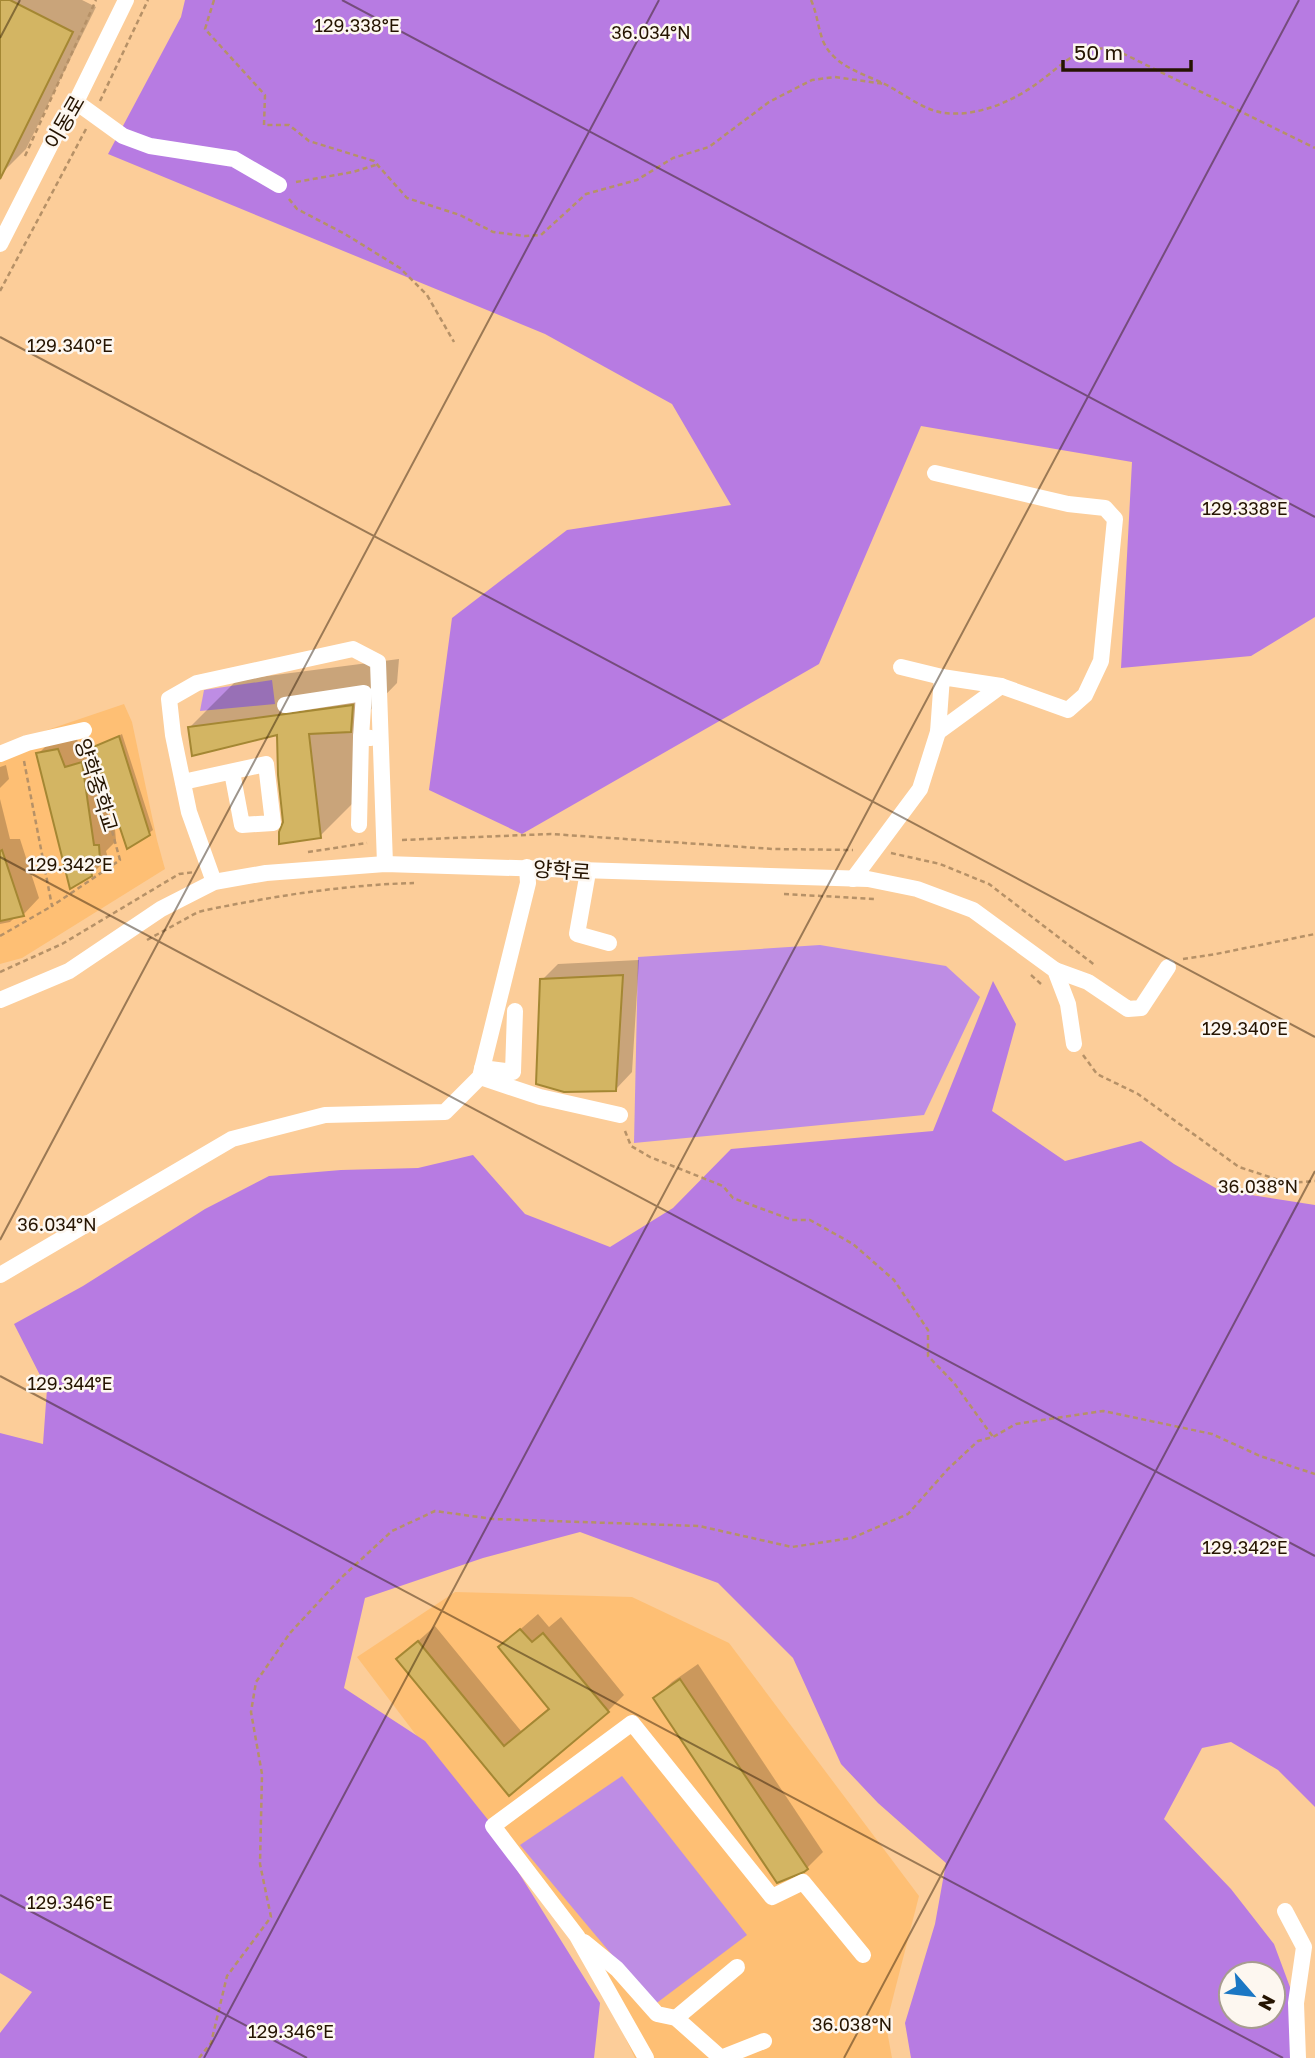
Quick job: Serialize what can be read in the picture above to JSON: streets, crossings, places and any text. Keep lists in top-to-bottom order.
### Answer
{
  "streets": {
    "street": ["이동로", "양학중학교", "양학로"]
  },
  "scale_bar": "50 m",
  "north": "bottom right",
  "coordinates": [
    "129.338°E",
    "36.034°N",
    "129.340°E",
    "129.342°E",
    "36.038°N",
    "129.344°E",
    "129.346°E"
  ]
}
